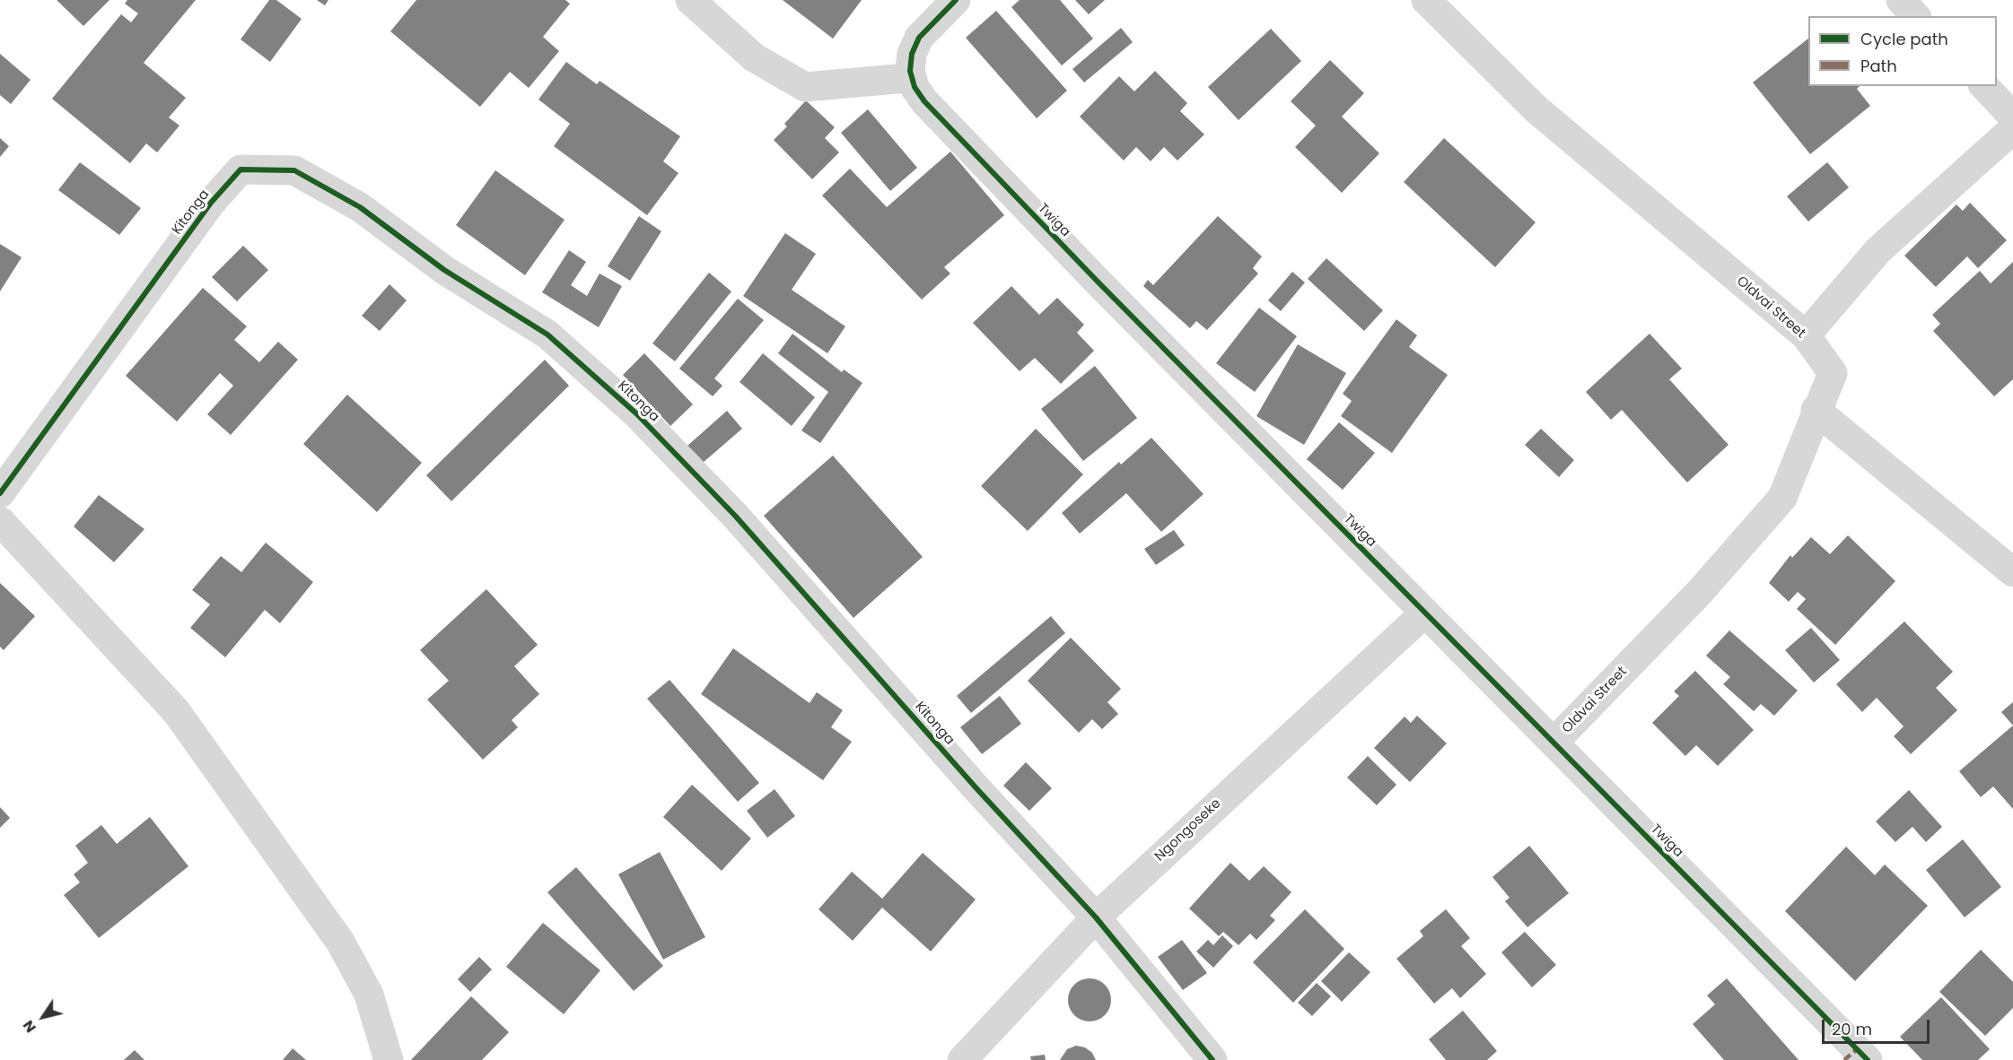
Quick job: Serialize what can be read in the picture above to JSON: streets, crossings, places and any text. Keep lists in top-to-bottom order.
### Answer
{
  "streets": {
    "street": [
      "Kitonga",
      "Twiga",
      "Oldvai Street",
      "Ngongoseke"
    ]
  },
  "crossings": [
    ["Kitonga", "Ngongoseke"],
    ["Twiga", "Oldvai Street"],
    ["Twiga", "Ngongoseke"]
  ],
  "legend": ["Cycle path", "Path"],
  "scale_bar": "20 m",
  "north": "bottom left"
}
